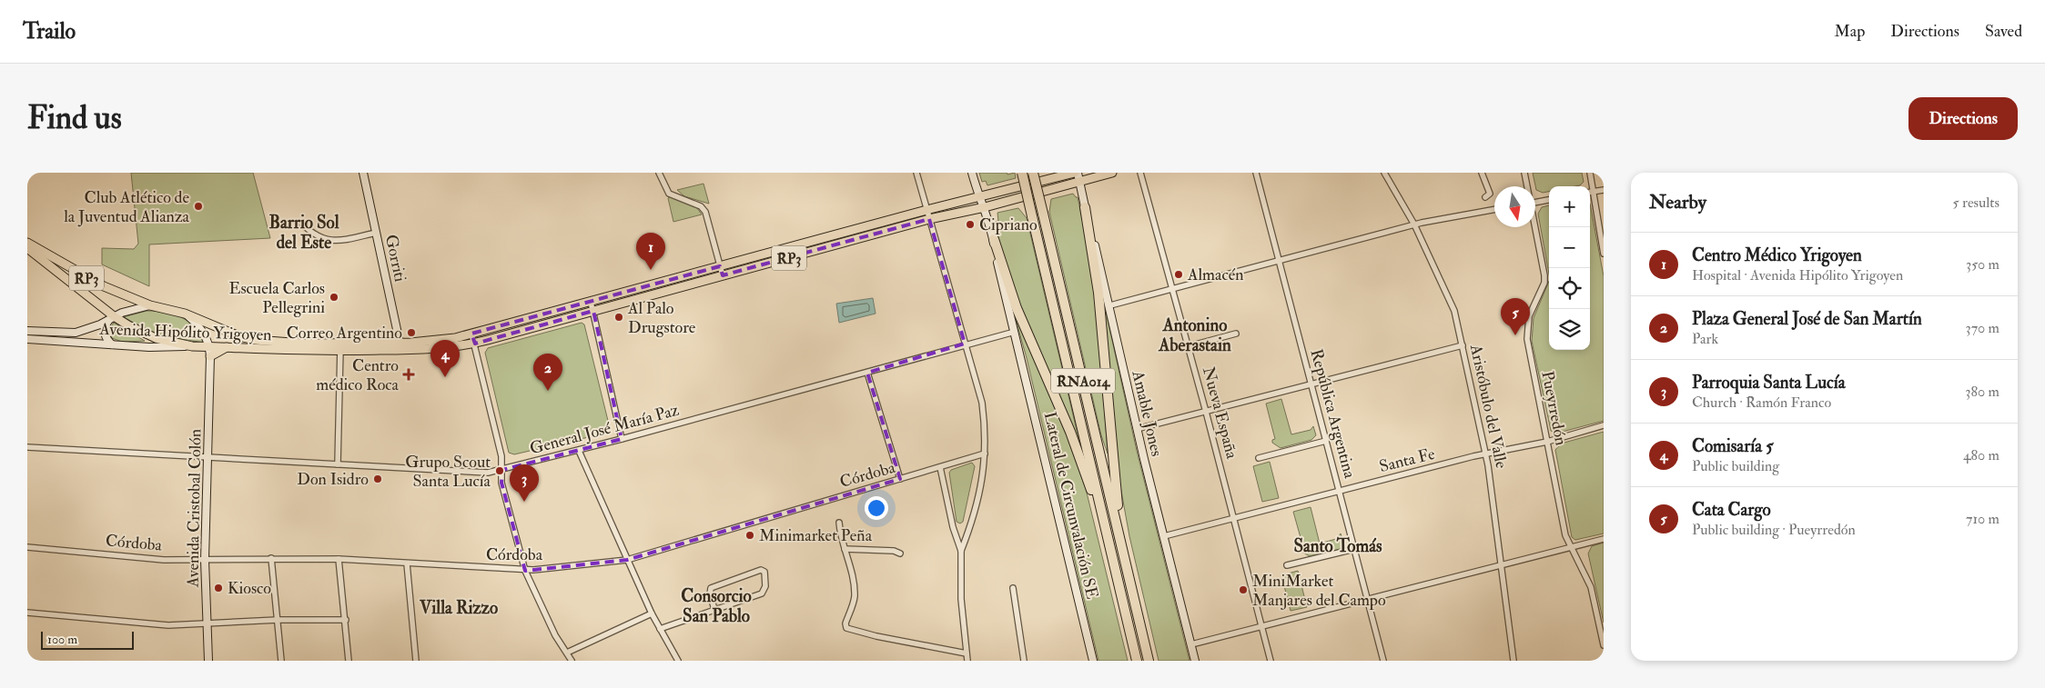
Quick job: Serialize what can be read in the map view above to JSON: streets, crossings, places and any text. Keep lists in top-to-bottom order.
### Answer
{
  "streets": {
    "highway": ["RNA014"],
    "main road": ["RP3", "Avenida Hipólito Yrigoyen"],
    "street": [
      "Gorriti",
      "Aristóbulo del Valle",
      "Pueyrredón",
      "Nueva España",
      "Amable Jones",
      "República Argentina",
      "General José María Paz",
      "Santa Fe",
      "Córdoba",
      "Lateral de Circunvalación SE",
      "Avenida Cristobal Colón"
    ]
  },
  "crossings": [
    ["Gorriti", "Avenida Hipólito Yrigoyen"],
    ["RP3", "Avenida Hipólito Yrigoyen"],
    ["Avenida Hipólito Yrigoyen", "Amable Jones"],
    ["Avenida Hipólito Yrigoyen", "Lateral de Circunvalación SE"],
    ["Avenida Hipólito Yrigoyen", "Avenida Cristobal Colón"],
    ["Aristóbulo del Valle", "Santa Fe"],
    ["Pueyrredón", "Santa Fe"],
    ["Nueva España", "Santa Fe"],
    ["Amable Jones", "Santa Fe"],
    ["República Argentina", "Santa Fe"],
    ["General José María Paz", "Lateral de Circunvalación SE"],
    ["General José María Paz", "Avenida Cristobal Colón"],
    ["Córdoba", "Avenida Cristobal Colón"]
  ],
  "districts": [
    "Barrio Sol del Este",
    "Antonino Aberastain",
    "Santo Tomás",
    "Consorcio San Pablo",
    "Villa Rizzo"
  ],
  "places": {
    "other": [
      "Club Atlético de la Juventud Alianza",
      "Cipriano",
      "Almacén",
      "Escuela Carlos Pellegrini",
      "Al Palo Drugstore",
      "Correo Argentino",
      "Grupo Scout Santa Lucía",
      "Don Isidro",
      "Minimarket Peña",
      "Kiosco",
      "MiniMarket Manjares del Campo"
    ],
    "health": ["Centro médico Roca"]
  },
  "scale_bar": "100 m",
  "north": "bottom",
  "page": {
    "header": "Trailo",
    "nav": ["Map", "Directions", "Saved"],
    "buttons": "Directions",
    "title": "Find us",
    "heading": ["Nearby", "5 results"],
    "map_buttons": ["+", "−"],
    "list": [
      {
        "mark": "1",
        "name": "Centro Médico Yrigoyen",
        "note": "Hospital · Avenida Hipólito Yrigoyen",
        "value": "350 m"
      },
      {
        "mark": "2",
        "name": "Plaza General José de San Martín",
        "note": "Park",
        "value": "370 m"
      },
      {
        "mark": "3",
        "name": "Parroquia Santa Lucía",
        "note": "Church · Ramón Franco",
        "value": "380 m"
      },
      {
        "mark": "4",
        "name": "Comisaría 5",
        "note": "Public building",
        "value": "480 m"
      },
      {
        "mark": "5",
        "name": "Cata Cargo",
        "note": "Public building · Pueyrredón",
        "value": "710 m"
      }
    ],
    "pins": [
      "1",
      "5",
      "4",
      "2",
      "3"
    ],
    "scale": "100 m"
  }
}
